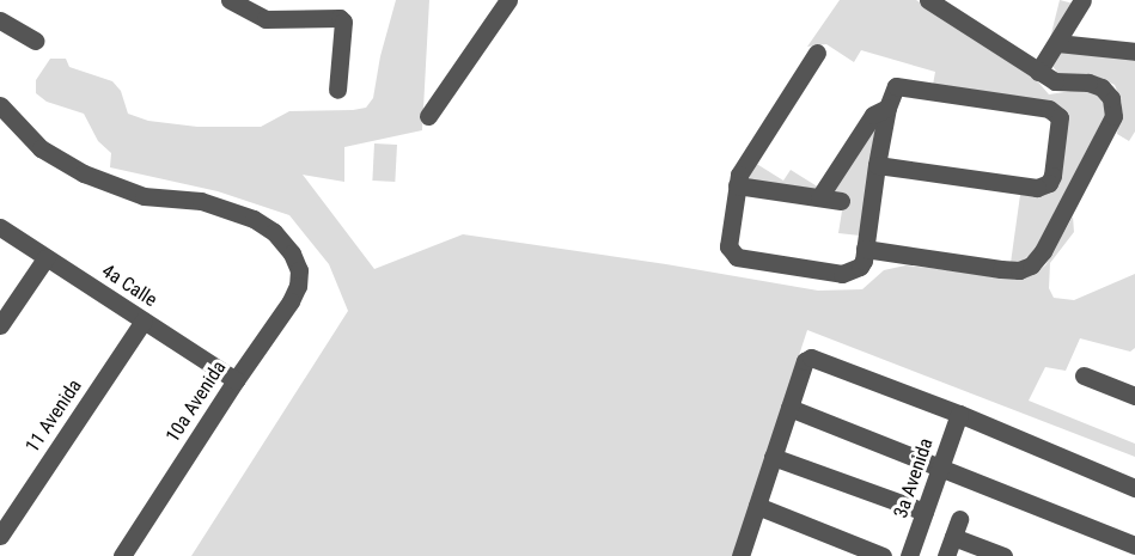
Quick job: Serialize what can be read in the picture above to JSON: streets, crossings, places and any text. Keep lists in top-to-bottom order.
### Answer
{
  "streets": {
    "street": [
      "4a Calle",
      "10a Avenida",
      "11 Avenida",
      "3a Avenida"
    ]
  },
  "crossings": [
    ["4a Calle", "10a Avenida"],
    ["4a Calle", "11 Avenida"]
  ]
}
